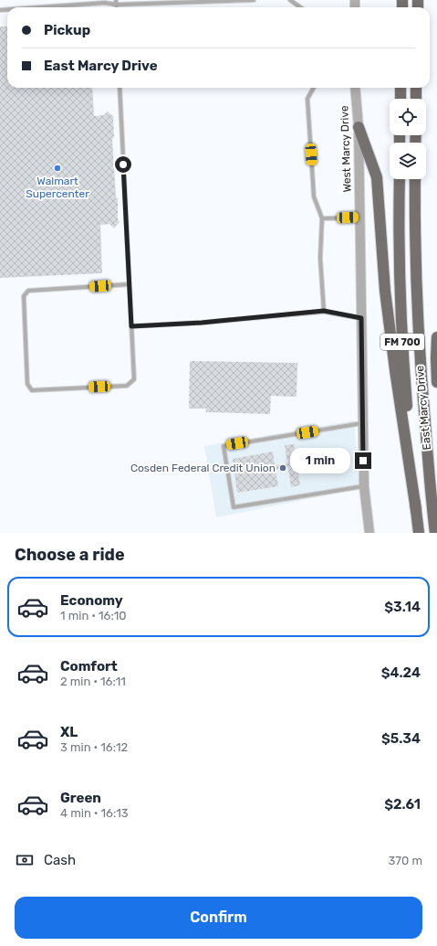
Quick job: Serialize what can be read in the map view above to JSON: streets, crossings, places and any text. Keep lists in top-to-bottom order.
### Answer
{
  "streets": {
    "main road": ["FM 700", "East Marcy Drive"],
    "street": ["West Marcy Drive"]
  },
  "places": ["Walmart Supercenter", "Cosden Federal Credit Union"],
  "page": {
    "banner": ["Pickup", "East Marcy Drive"],
    "bubble": "1 min",
    "heading": "Choose a ride",
    "list": [
      {
        "name": "Economy",
        "note": "1 min · 16:10",
        "value": "$3.14"
      },
      {
        "name": "Comfort",
        "note": "2 min · 16:11",
        "value": "$4.24"
      },
      {
        "name": "XL",
        "note": "3 min · 16:12",
        "value": "$5.34"
      },
      {
        "name": "Green",
        "note": "4 min · 16:13",
        "value": "$2.61"
      }
    ],
    "pay": ["Cash", "370 m"],
    "buttons": "Confirm"
  }
}
